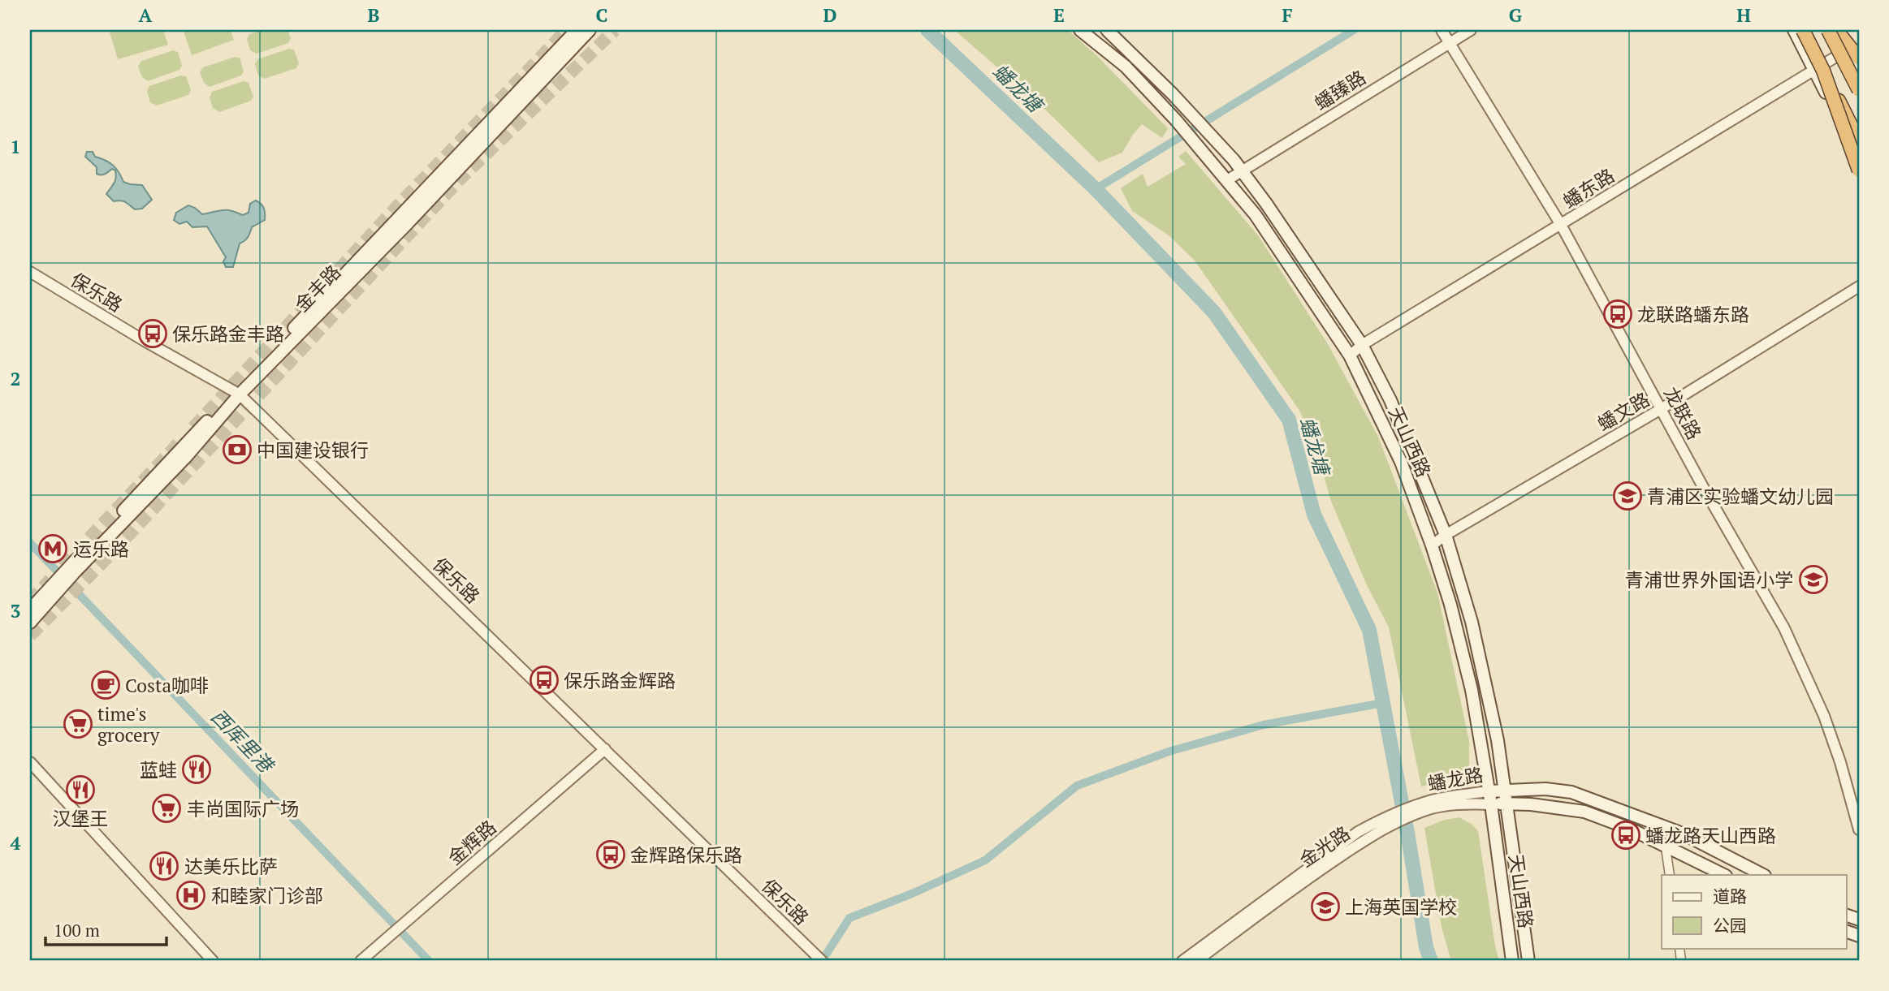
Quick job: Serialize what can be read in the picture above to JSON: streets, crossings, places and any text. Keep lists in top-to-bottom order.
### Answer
{
  "streets": {
    "main road": ["金丰路", "天山西路", "蟠龙路"],
    "street": [
      "蟠臻路",
      "蟠东路",
      "保乐路",
      "蟠文路",
      "龙联路",
      "金辉路",
      "金光路"
    ]
  },
  "crossings": [
    ["蟠臻路", "龙联路"],
    ["蟠臻路", "天山西路"],
    ["蟠东路", "龙联路"],
    ["蟠东路", "天山西路"],
    ["金丰路", "保乐路"],
    ["保乐路", "金辉路"],
    ["蟠文路", "龙联路"],
    ["蟠文路", "天山西路"],
    ["天山西路", "蟠龙路"],
    ["蟠龙路", "金光路"]
  ],
  "water": ["蟠龙塘", "西厍里港"],
  "places": {
    "bus stop": [
      "龙联路蟠东路",
      "保乐路金丰路",
      "保乐路金辉路",
      "蟠龙路天山西路",
      "金辉路保乐路"
    ],
    "bank": ["中国建设银行"],
    "school or university": ["青浦区实验蟠文幼儿园", "青浦世界外国语小学", "上海英国学校"],
    "metro station": ["运乐路"],
    "cafe": ["Costa咖啡"],
    "supermarket": ["time's grocery", "丰尚国际广场"],
    "restaurant": ["蓝蛙", "汉堡王", "达美乐比萨"],
    "hospital": ["和睦家门诊部"]
  },
  "legend": ["道路", "公园"],
  "scale_bar": "100 m",
  "grid": {
    "columns": [
      "A",
      "B",
      "C",
      "D",
      "E",
      "F",
      "G",
      "H"
    ],
    "rows": [
      "1",
      "2",
      "3",
      "4"
    ]
  }
}
